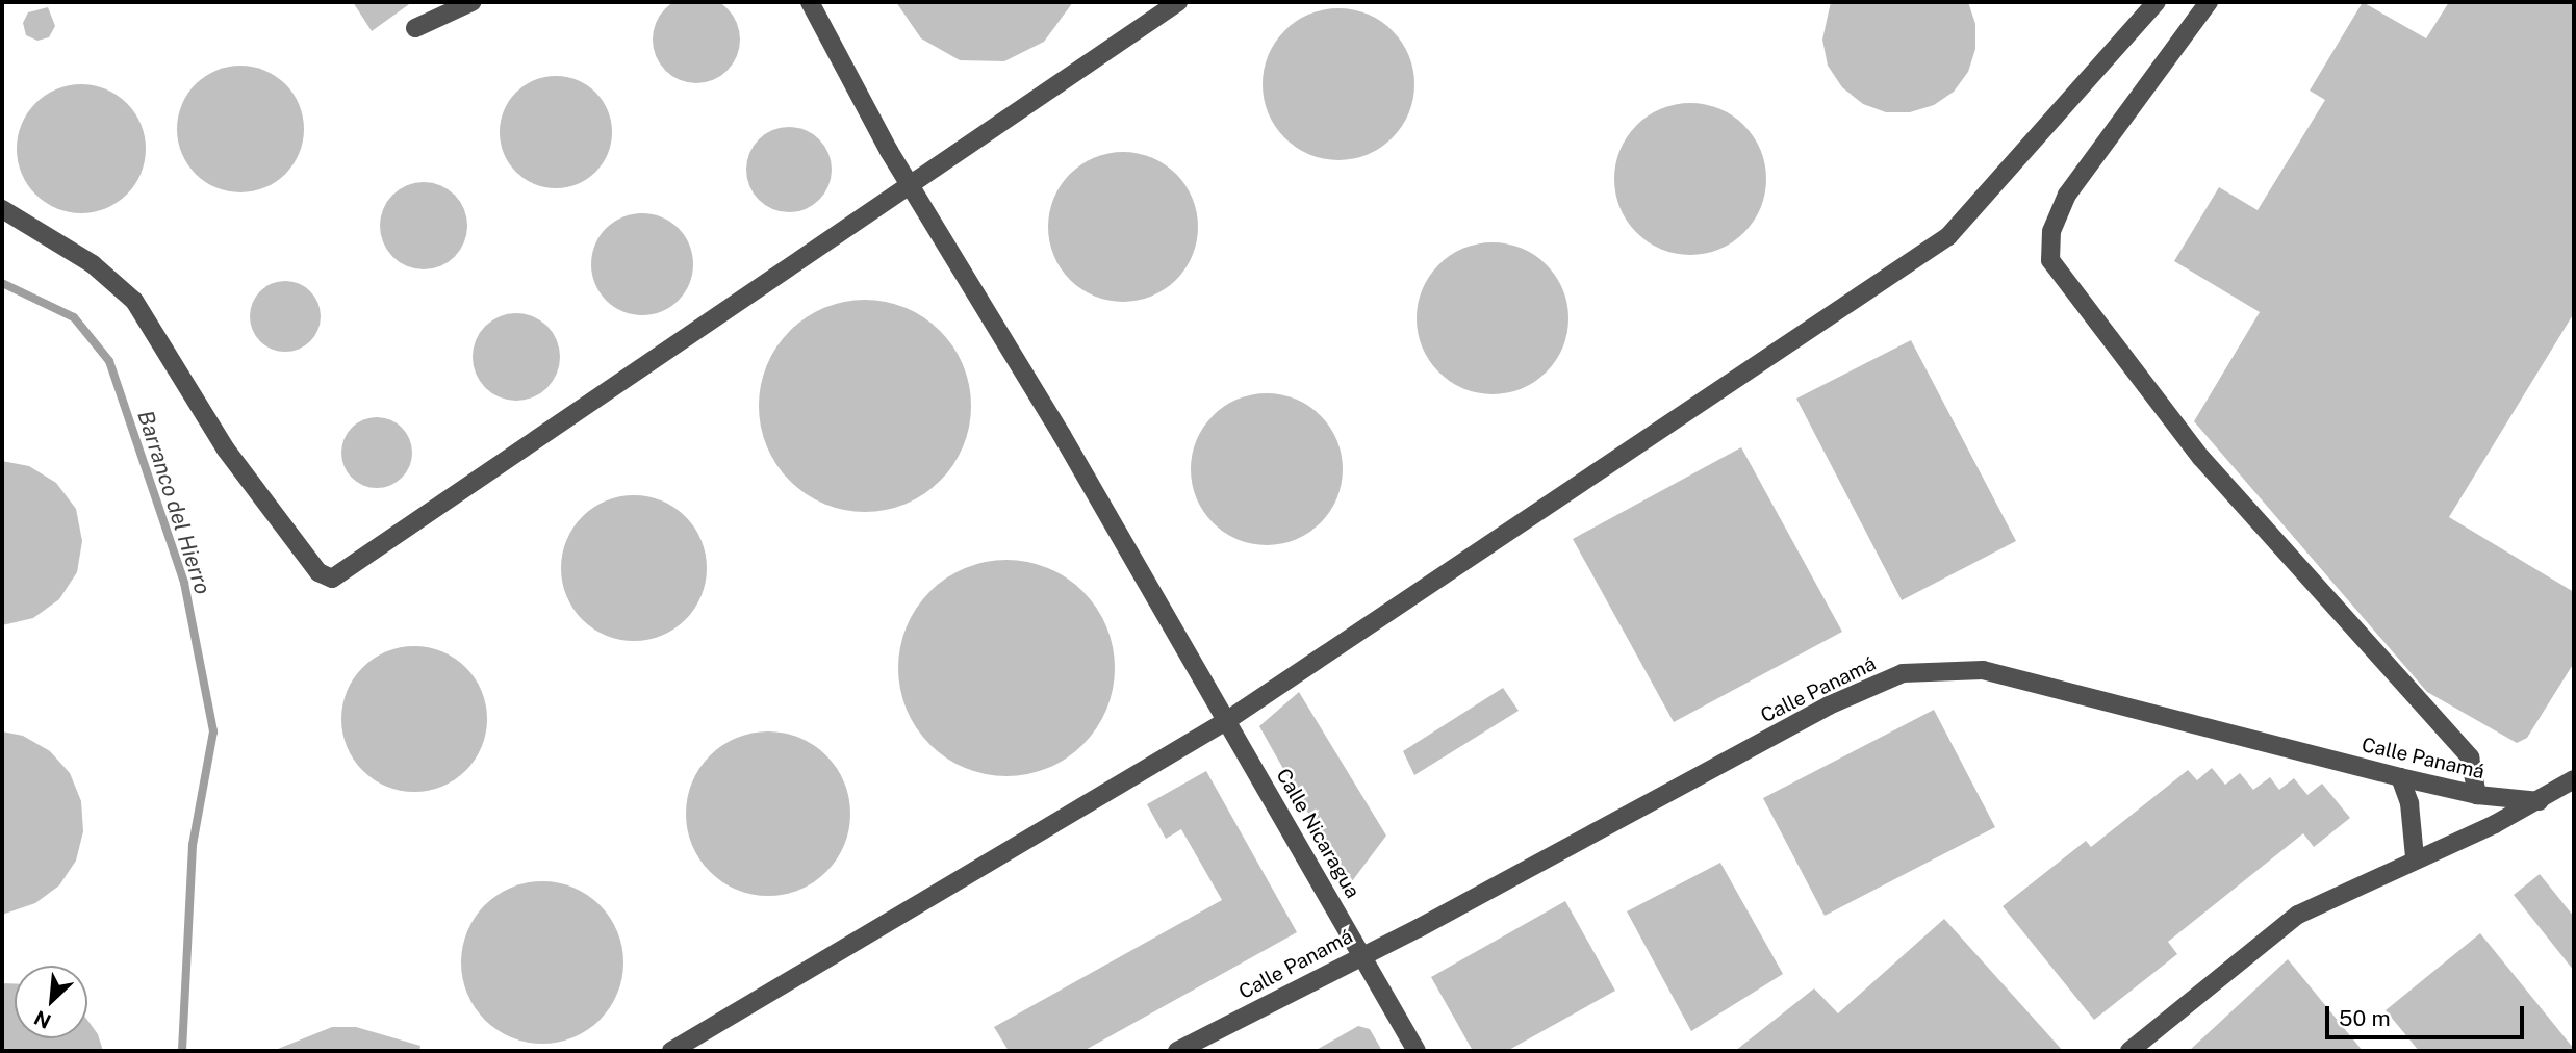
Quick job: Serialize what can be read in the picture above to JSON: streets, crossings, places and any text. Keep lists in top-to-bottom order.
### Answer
{
  "streets": {
    "street": ["Calle Panamá", "Calle Nicaragua"]
  },
  "crossings": [
    ["Calle Panamá", "Calle Nicaragua"]
  ],
  "water": ["Barranco del Hierro"],
  "scale_bar": "50 m",
  "north": "bottom left"
}
